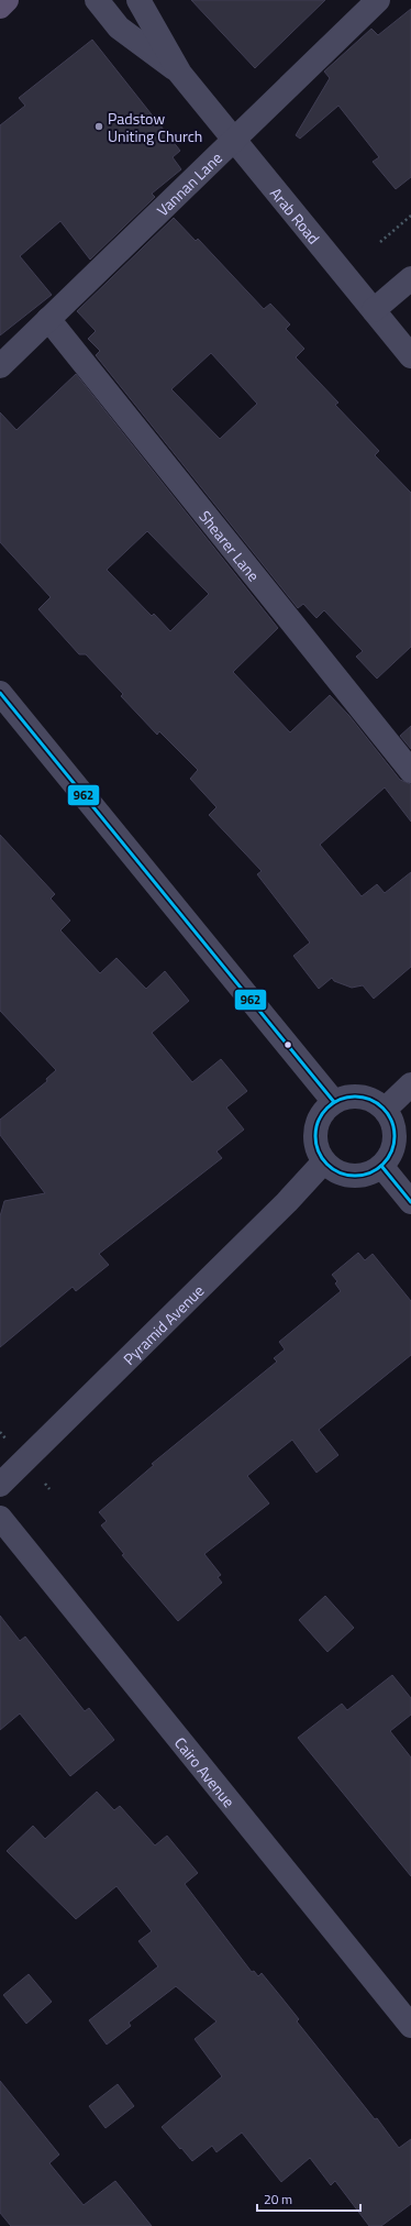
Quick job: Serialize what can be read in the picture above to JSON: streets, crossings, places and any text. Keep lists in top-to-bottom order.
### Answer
{
  "streets": {
    "street": [
      "Vannan Lane",
      "Arab Road",
      "Shearer Lane",
      "Pyramid Avenue",
      "Cairo Avenue"
    ]
  },
  "crossings": [
    ["Vannan Lane", "Arab Road"],
    ["Vannan Lane", "Shearer Lane"]
  ],
  "places": ["Padstow Uniting Church"],
  "lines": ["transit line 962"],
  "scale_bar": "20 m"
}
